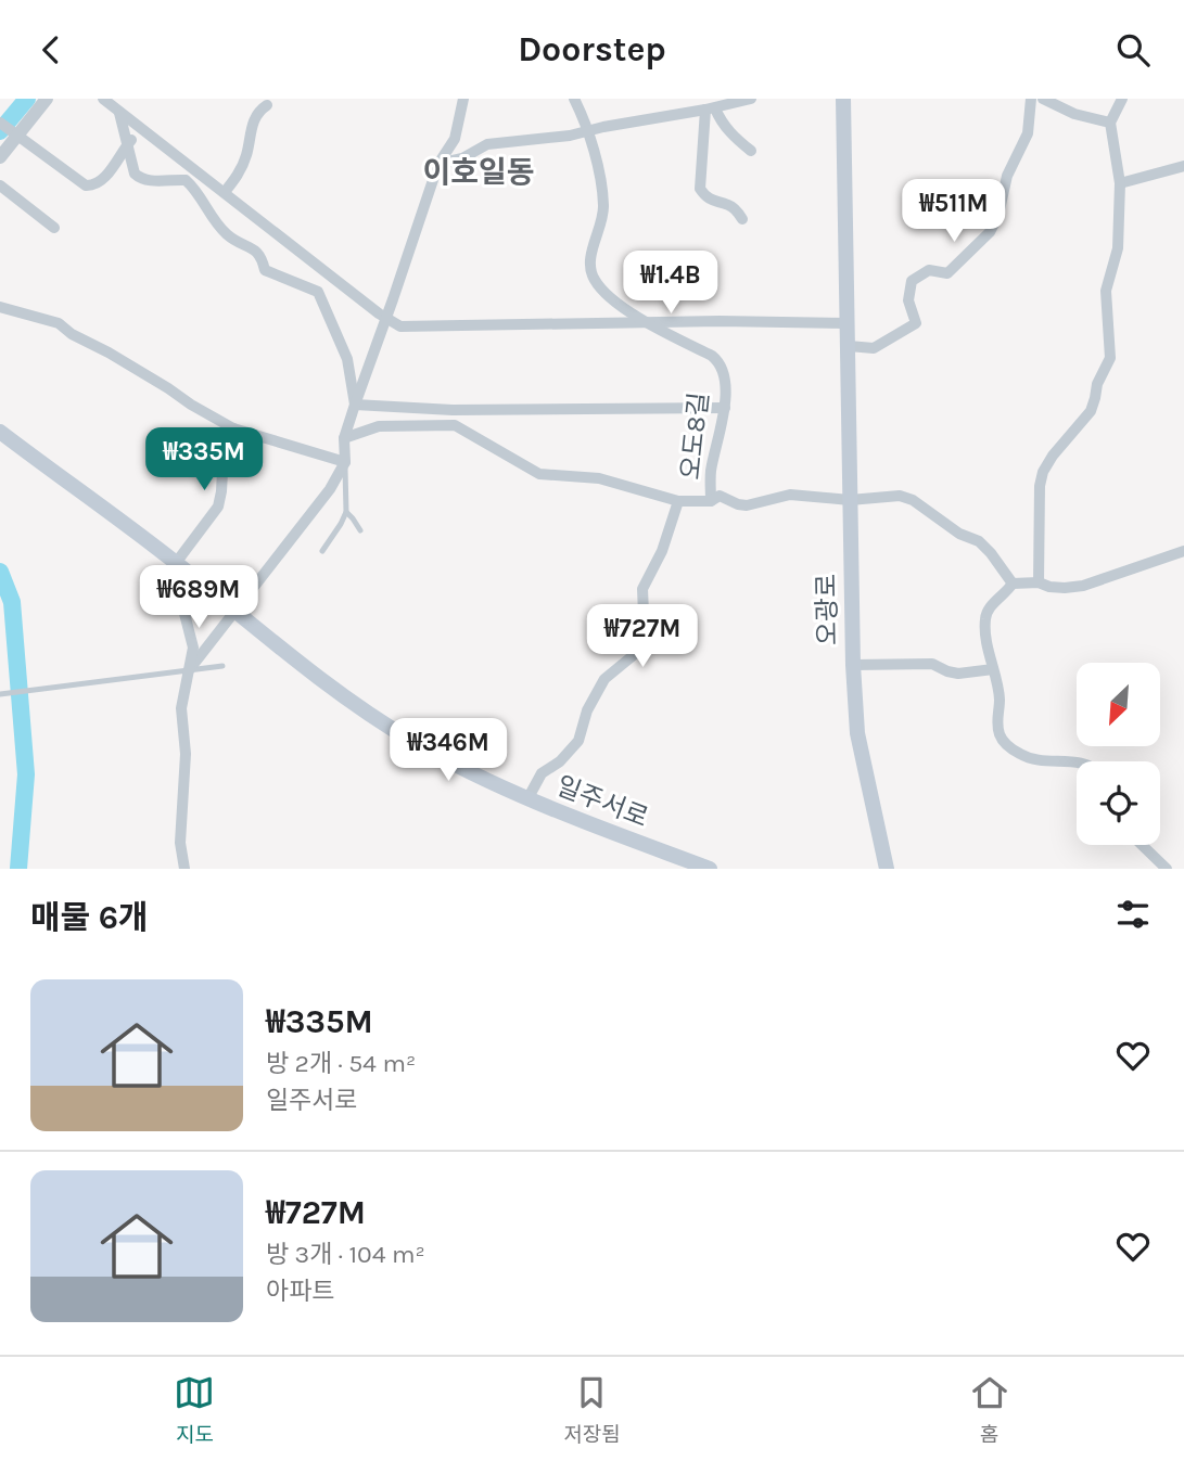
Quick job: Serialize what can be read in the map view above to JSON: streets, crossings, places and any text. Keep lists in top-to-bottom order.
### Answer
{
  "streets": {
    "main road": ["오광로", "일주서로"],
    "street": ["오도8길"]
  },
  "districts": ["이호일동"],
  "north": "bottom left",
  "page": {
    "header": "Doorstep",
    "price": [
      "₩511M",
      "₩1.4B",
      "₩335M",
      "₩689M",
      "₩727M",
      "₩346M"
    ],
    "heading": "매물 6개",
    "list": [
      {
        "name": "₩335M",
        "note": "방 2개 · 54 m² · 일주서로"
      },
      {
        "name": "₩727M",
        "note": "방 3개 · 104 m² · 아파트"
      }
    ],
    "tabs": ["지도", "저장됨", "홈"]
  }
}
